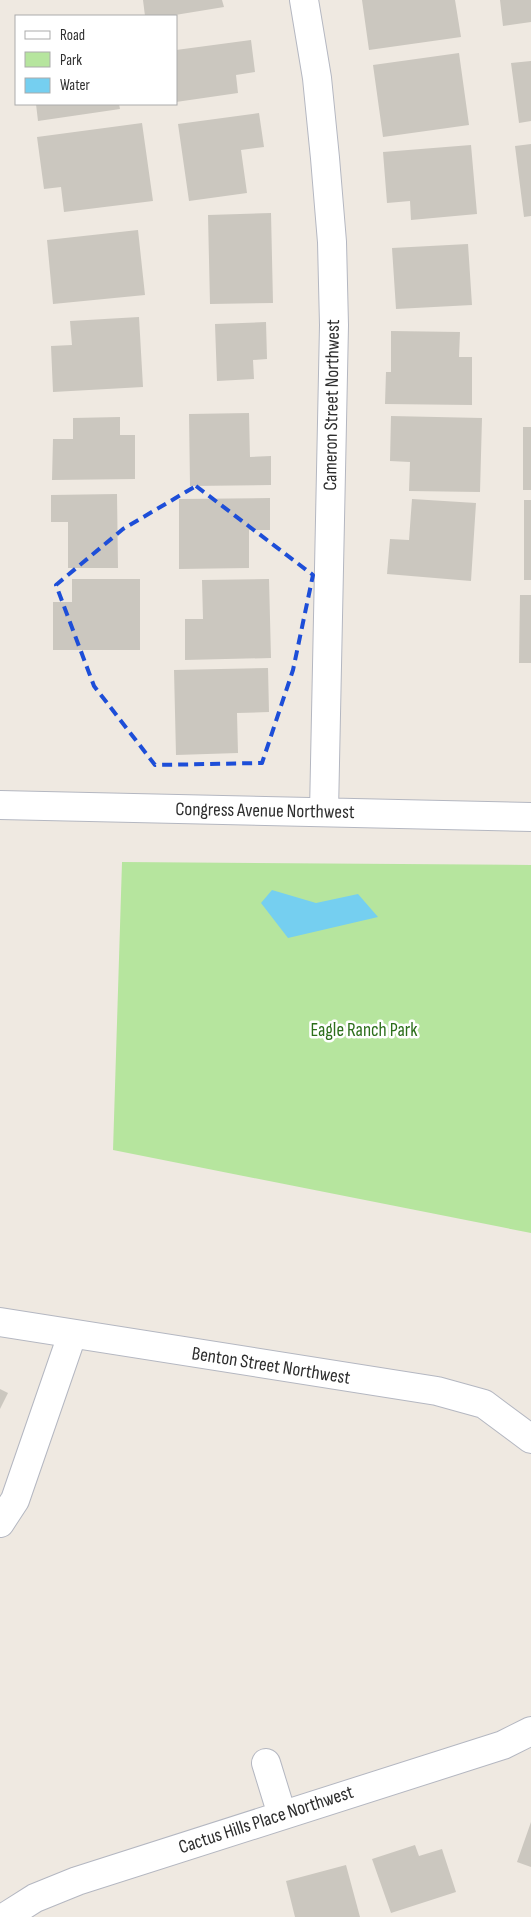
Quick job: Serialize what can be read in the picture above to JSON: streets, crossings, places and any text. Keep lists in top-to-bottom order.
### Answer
{
  "streets": {
    "street": [
      "Cameron Street Northwest",
      "Congress Avenue Northwest",
      "Benton Street Northwest",
      "Cactus Hills Place Northwest"
    ]
  },
  "crossings": [
    ["Cameron Street Northwest", "Congress Avenue Northwest"]
  ],
  "parks": ["Eagle Ranch Park"],
  "legend": ["Road", "Park", "Water"]
}
